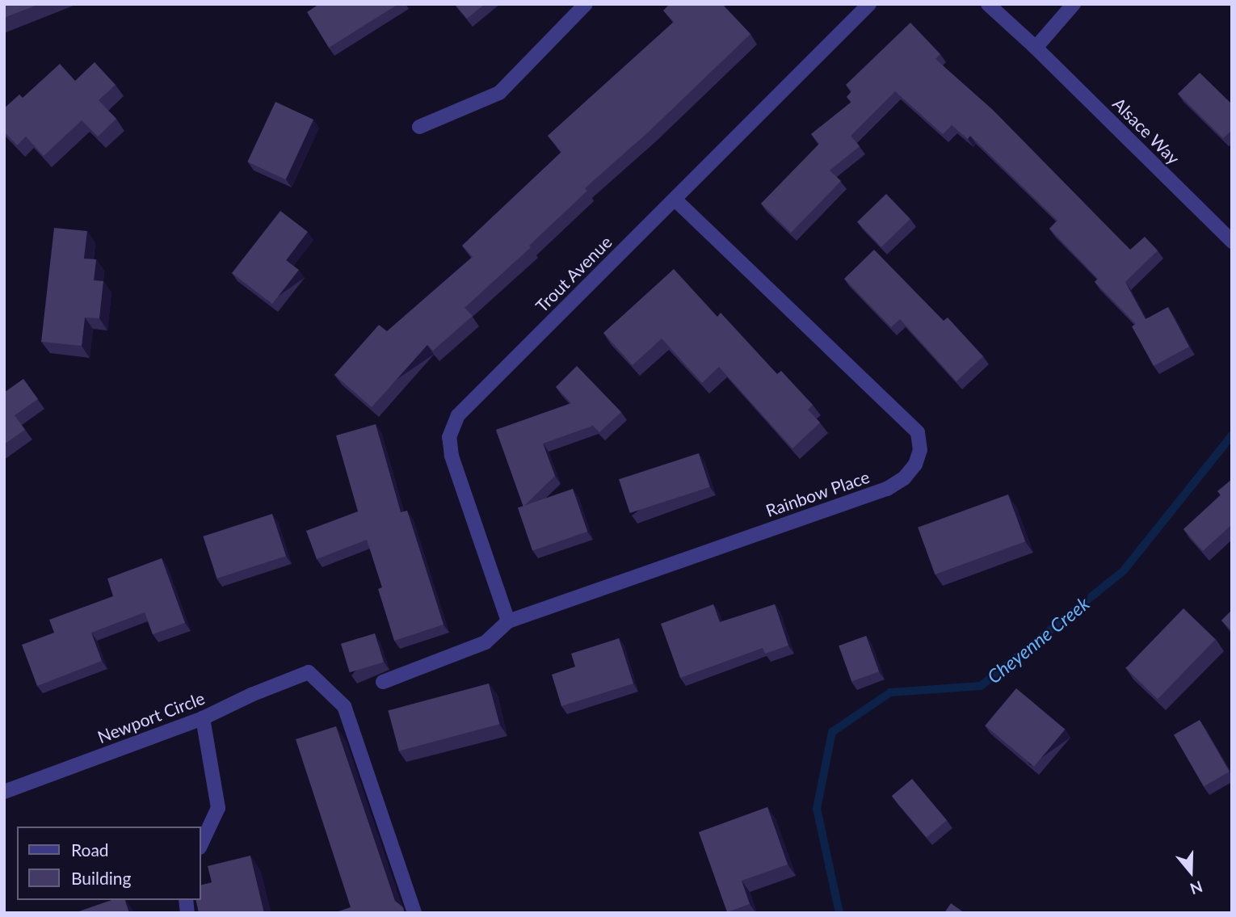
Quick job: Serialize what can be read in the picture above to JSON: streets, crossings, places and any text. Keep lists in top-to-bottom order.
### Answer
{
  "streets": {
    "street": [
      "Alsace Way",
      "Trout Avenue",
      "Rainbow Place",
      "Newport Circle"
    ]
  },
  "crossings": [
    ["Trout Avenue", "Rainbow Place"]
  ],
  "water": ["Cheyenne Creek"],
  "legend": ["Road", "Building"],
  "north": "bottom"
}
